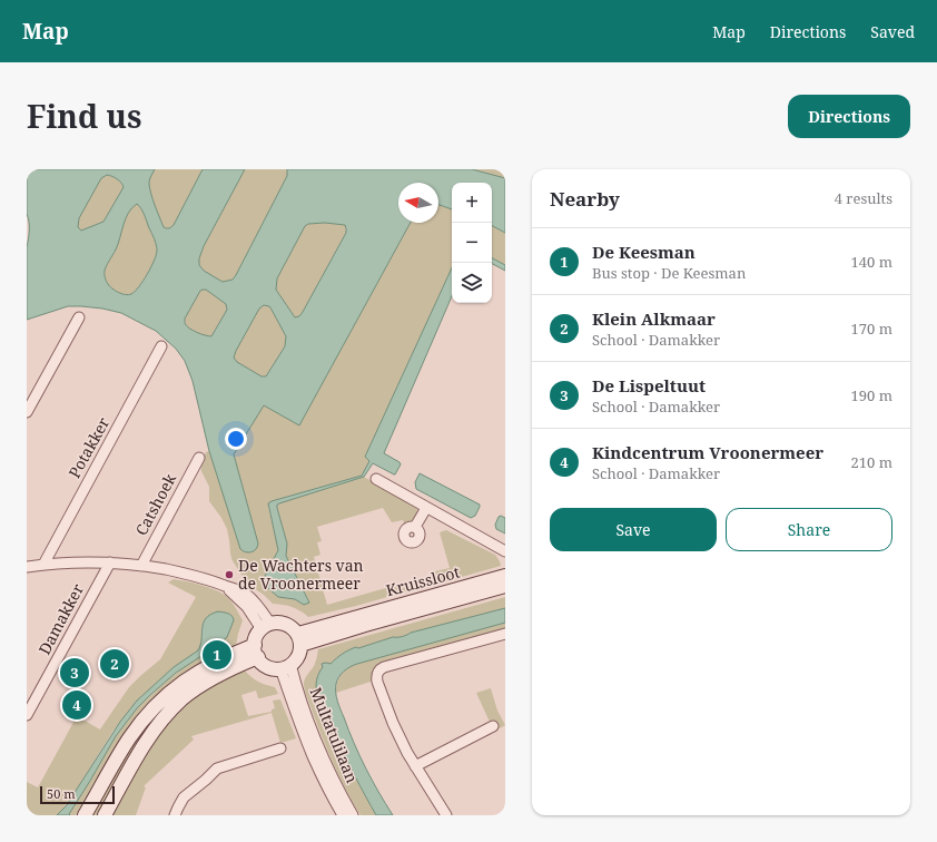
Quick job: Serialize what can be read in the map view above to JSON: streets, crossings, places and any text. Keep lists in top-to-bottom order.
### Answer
{
  "streets": {
    "street": [
      "Potakker",
      "Catshoek",
      "Kruissloot",
      "Damakker",
      "Multatulilaan"
    ]
  },
  "crossings": [
    ["Kruissloot", "Multatulilaan"]
  ],
  "places": ["De Wachters van de Vroonermeer"],
  "scale_bar": "50 m",
  "north": "left",
  "page": {
    "header": "Map",
    "nav": ["Map", "Directions", "Saved"],
    "title": "Find us",
    "buttons": [
      "Directions",
      ["Save", "Share"]
    ],
    "heading": ["Nearby", "4 results"],
    "map_buttons": ["+", "−"],
    "list": [
      {
        "mark": "1",
        "name": "De Keesman",
        "note": "Bus stop · De Keesman",
        "value": "140 m"
      },
      {
        "mark": "2",
        "name": "Klein Alkmaar",
        "note": "School · Damakker",
        "value": "170 m"
      },
      {
        "mark": "3",
        "name": "De Lispeltuut",
        "note": "School · Damakker",
        "value": "190 m"
      },
      {
        "mark": "4",
        "name": "Kindcentrum Vroonermeer",
        "note": "School · Damakker",
        "value": "210 m"
      }
    ],
    "pins": [
      "1",
      "2",
      "3",
      "4"
    ],
    "scale": "50 m"
  }
}
